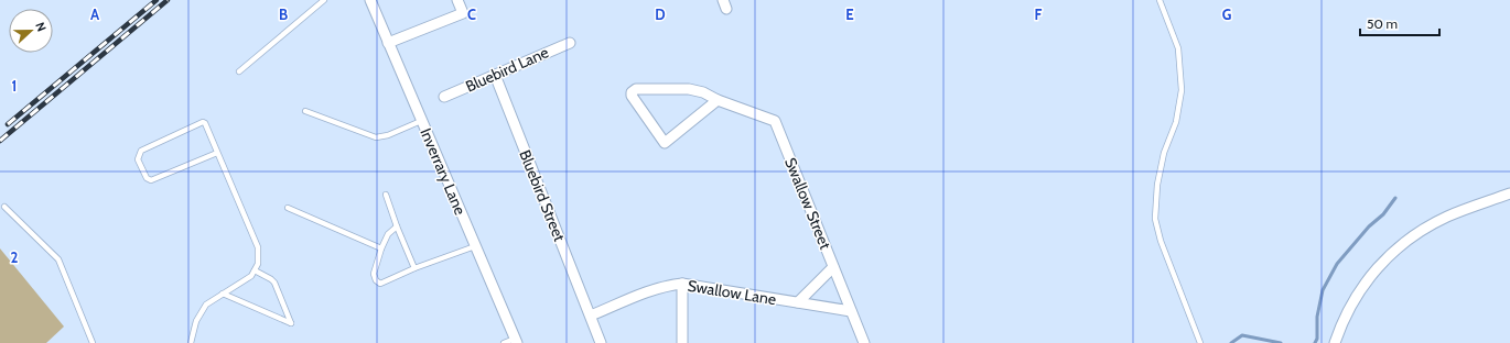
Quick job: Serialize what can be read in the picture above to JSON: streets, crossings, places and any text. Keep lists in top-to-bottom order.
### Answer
{
  "streets": {
    "street": [
      "Bluebird Lane",
      "Inverrary Lane",
      "Bluebird Street",
      "Swallow Street",
      "Swallow Lane"
    ]
  },
  "crossings": [
    ["Bluebird Lane", "Bluebird Street"],
    ["Bluebird Street", "Swallow Lane"],
    ["Swallow Street", "Swallow Lane"]
  ],
  "scale_bar": "50 m",
  "north": "right",
  "grid": {
    "columns": [
      "A",
      "B",
      "C",
      "D",
      "E",
      "F",
      "G"
    ],
    "rows": ["1", "2"]
  }
}
